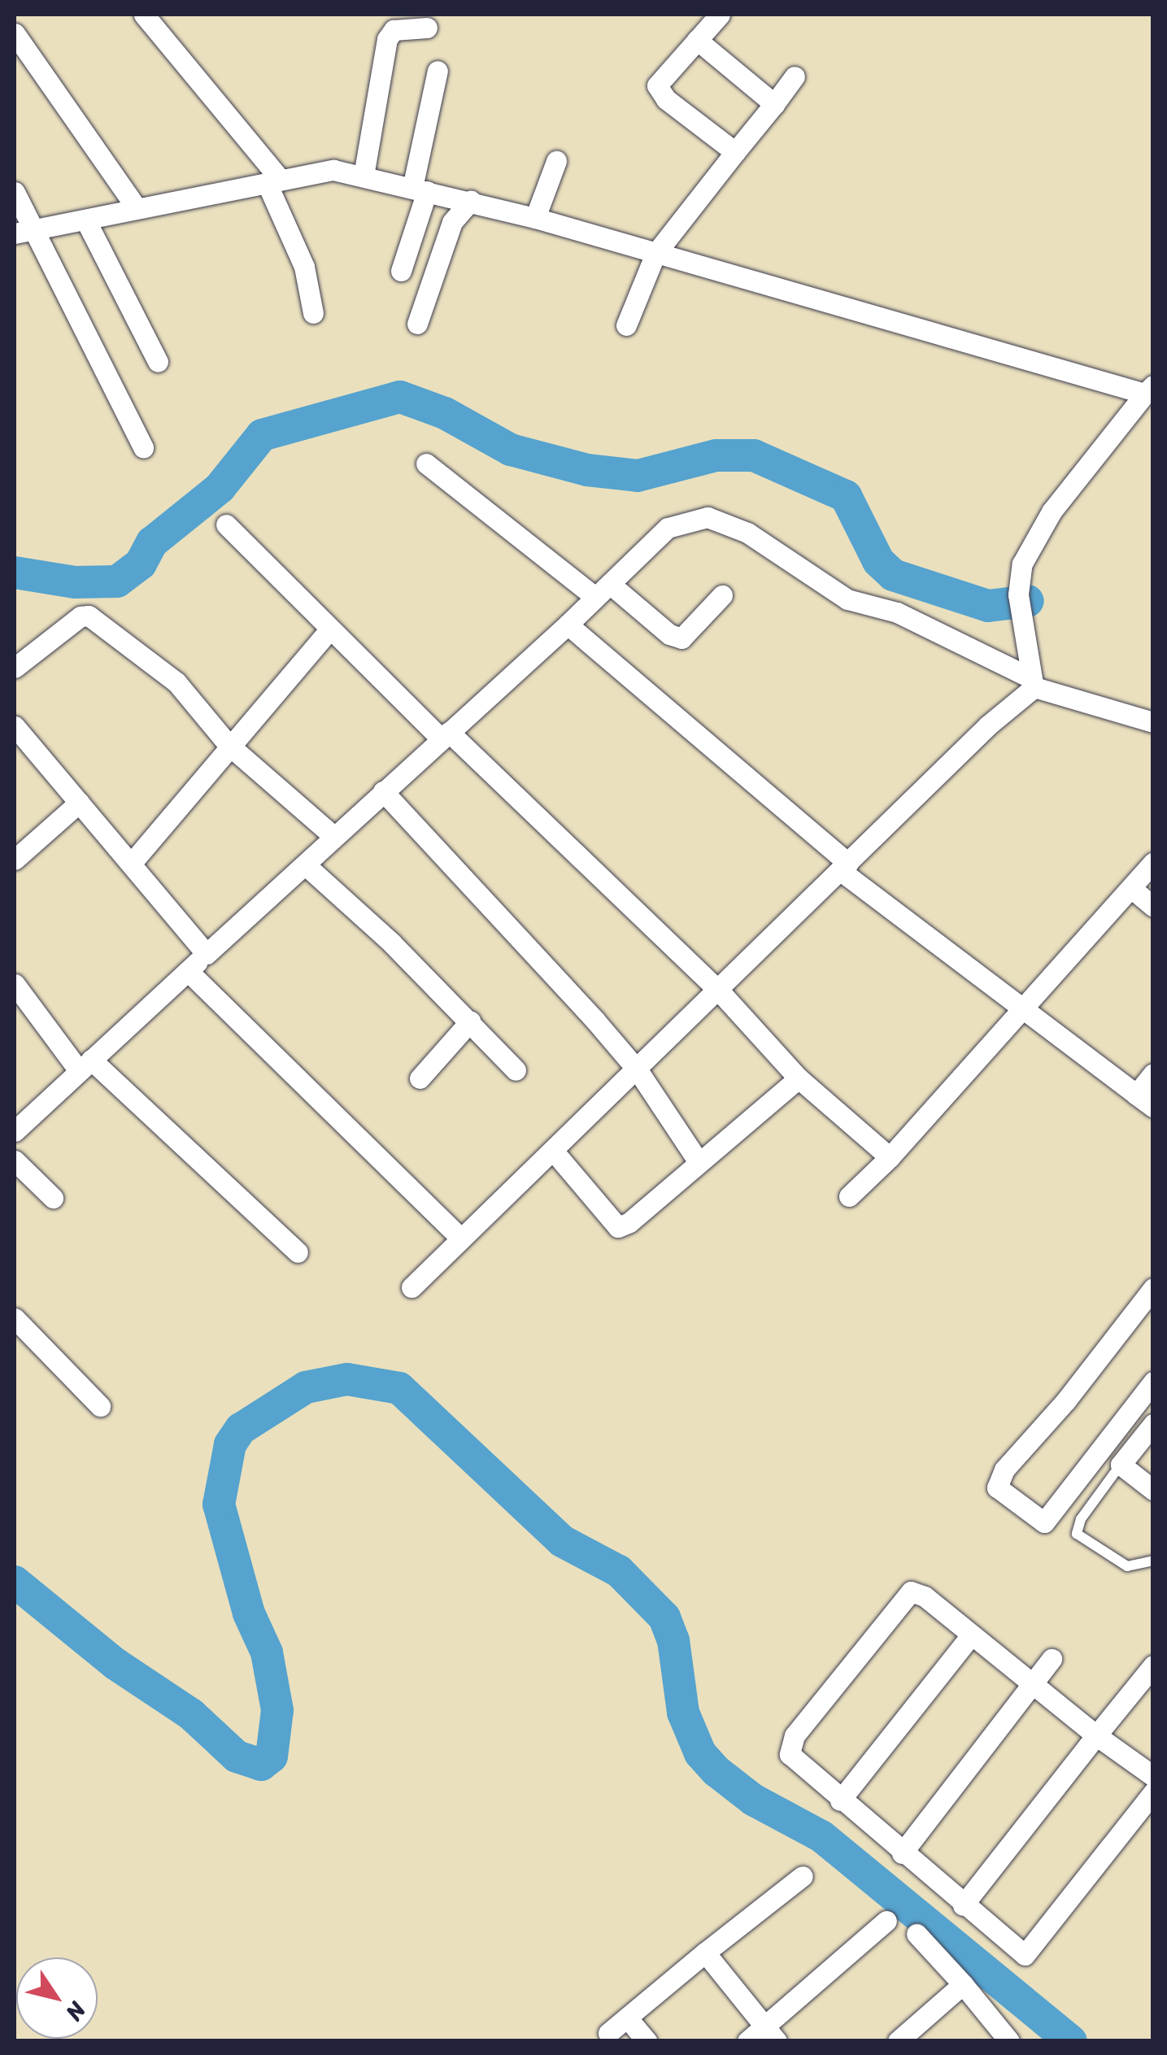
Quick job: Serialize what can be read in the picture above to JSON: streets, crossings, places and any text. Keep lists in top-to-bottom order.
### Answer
{
  "north": "bottom right"
}
